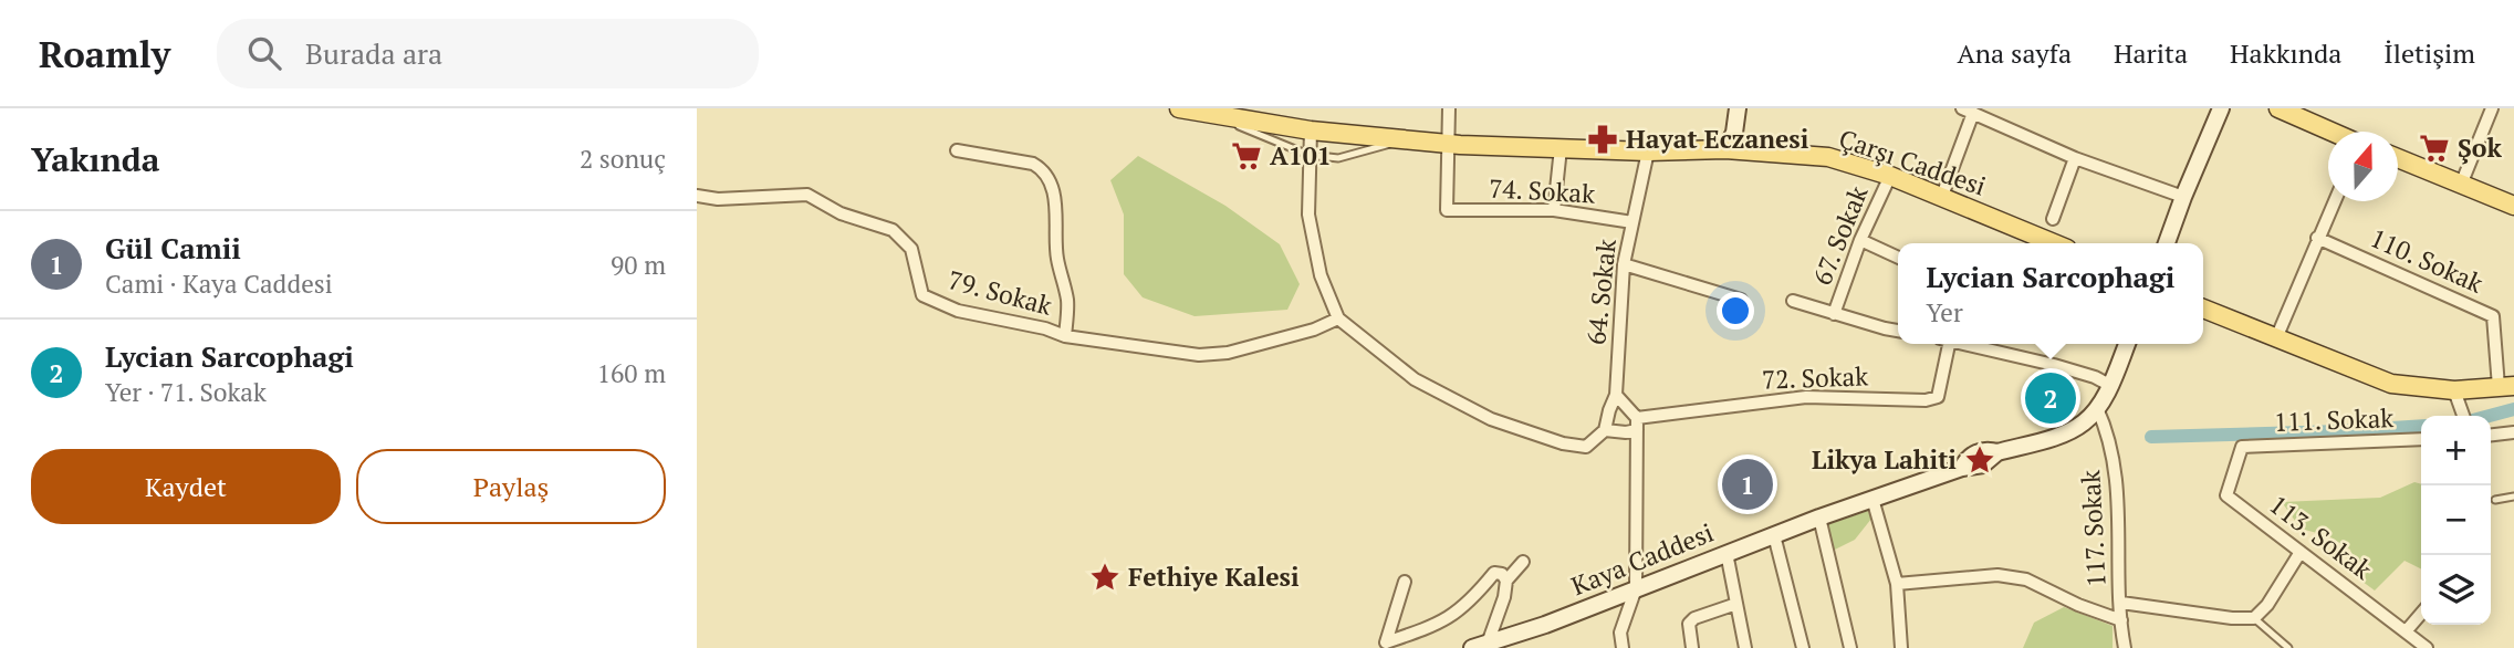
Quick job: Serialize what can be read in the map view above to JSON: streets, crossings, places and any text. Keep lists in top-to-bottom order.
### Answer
{
  "streets": {
    "main road": ["Çarşı Caddesi"],
    "street": [
      "74. Sokak",
      "67. Sokak",
      "110. Sokak",
      "64. Sokak",
      "79. Sokak",
      "72. Sokak",
      "111. Sokak",
      "117. Sokak",
      "113. Sokak",
      "Kaya Caddesi"
    ]
  },
  "crossings": [
    ["Çarşı Caddesi", "74. Sokak"],
    ["Çarşı Caddesi", "67. Sokak"],
    ["Çarşı Caddesi", "64. Sokak"],
    ["74. Sokak", "64. Sokak"],
    ["64. Sokak", "72. Sokak"],
    ["79. Sokak", "72. Sokak"],
    ["111. Sokak", "113. Sokak"],
    ["117. Sokak", "Kaya Caddesi"]
  ],
  "places": {
    "pharmacy": ["Hayat Eczanesi"],
    "supermarket": ["Şok", "A101"],
    "place": ["Likya Lahiti", "Fethiye Kalesi"]
  },
  "north": "top",
  "page": {
    "header": "Roamly",
    "search": "Burada ara",
    "nav": [
      "Ana sayfa",
      "Harita",
      "Hakkında",
      "İletişim"
    ],
    "heading": ["Yakında", "2 sonuç"],
    "list": [
      {
        "mark": "1",
        "name": "Gül Camii",
        "note": "Cami · Kaya Caddesi",
        "value": "90 m"
      },
      {
        "mark": "2",
        "name": "Lycian Sarcophagi",
        "note": "Yer · 71. Sokak",
        "value": "160 m"
      }
    ],
    "popup": ["Lycian Sarcophagi", "Yer"],
    "pins": ["2", "1"],
    "map_buttons": ["+", "−"],
    "buttons": ["Kaydet", "Paylaş"]
  }
}
